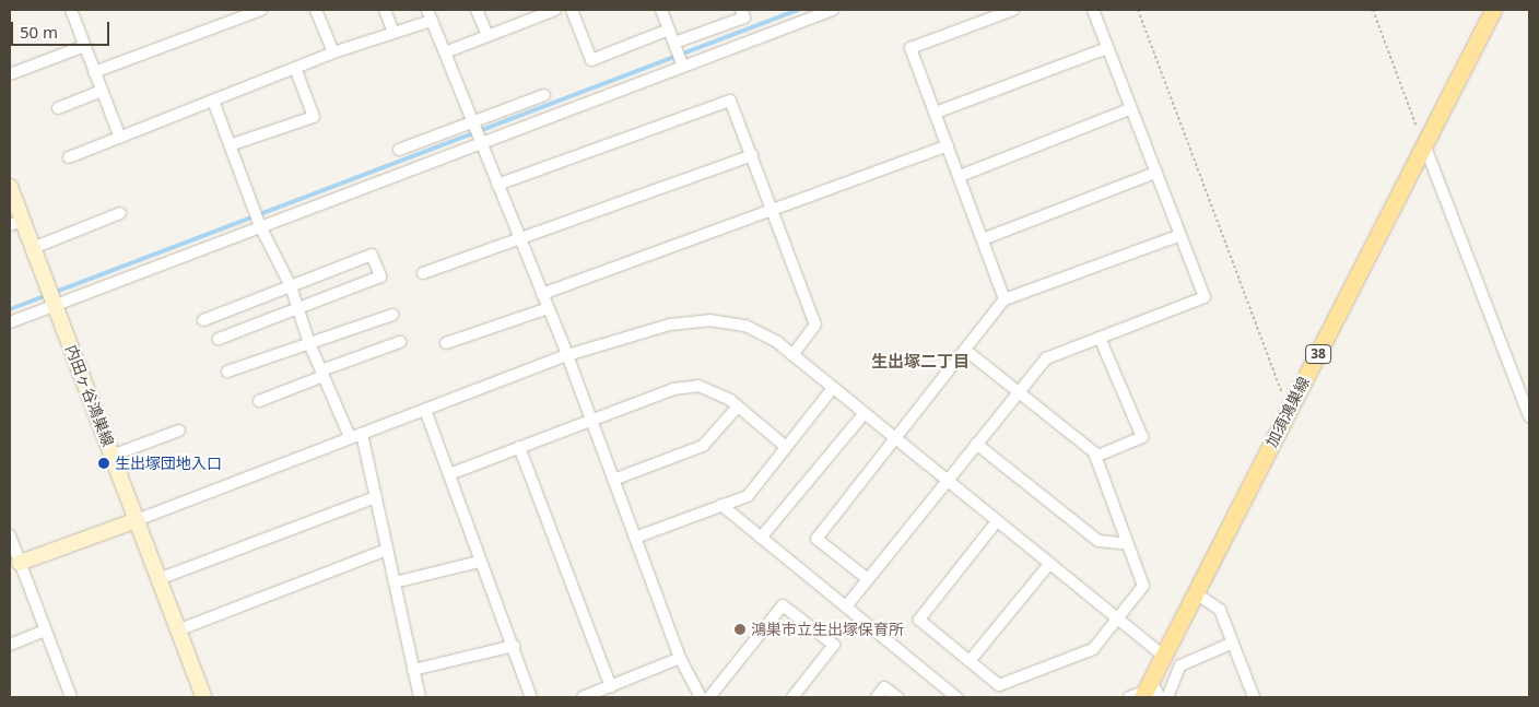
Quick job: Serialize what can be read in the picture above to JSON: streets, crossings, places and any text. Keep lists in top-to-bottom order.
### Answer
{
  "streets": {
    "main road": ["38", "内田ヶ谷鴻巣線", "加須鴻巣線"]
  },
  "districts": ["生出塚二丁目"],
  "places": ["生出塚団地入口", "鴻巣市立生出塚保育所"],
  "scale_bar": "50 m"
}
